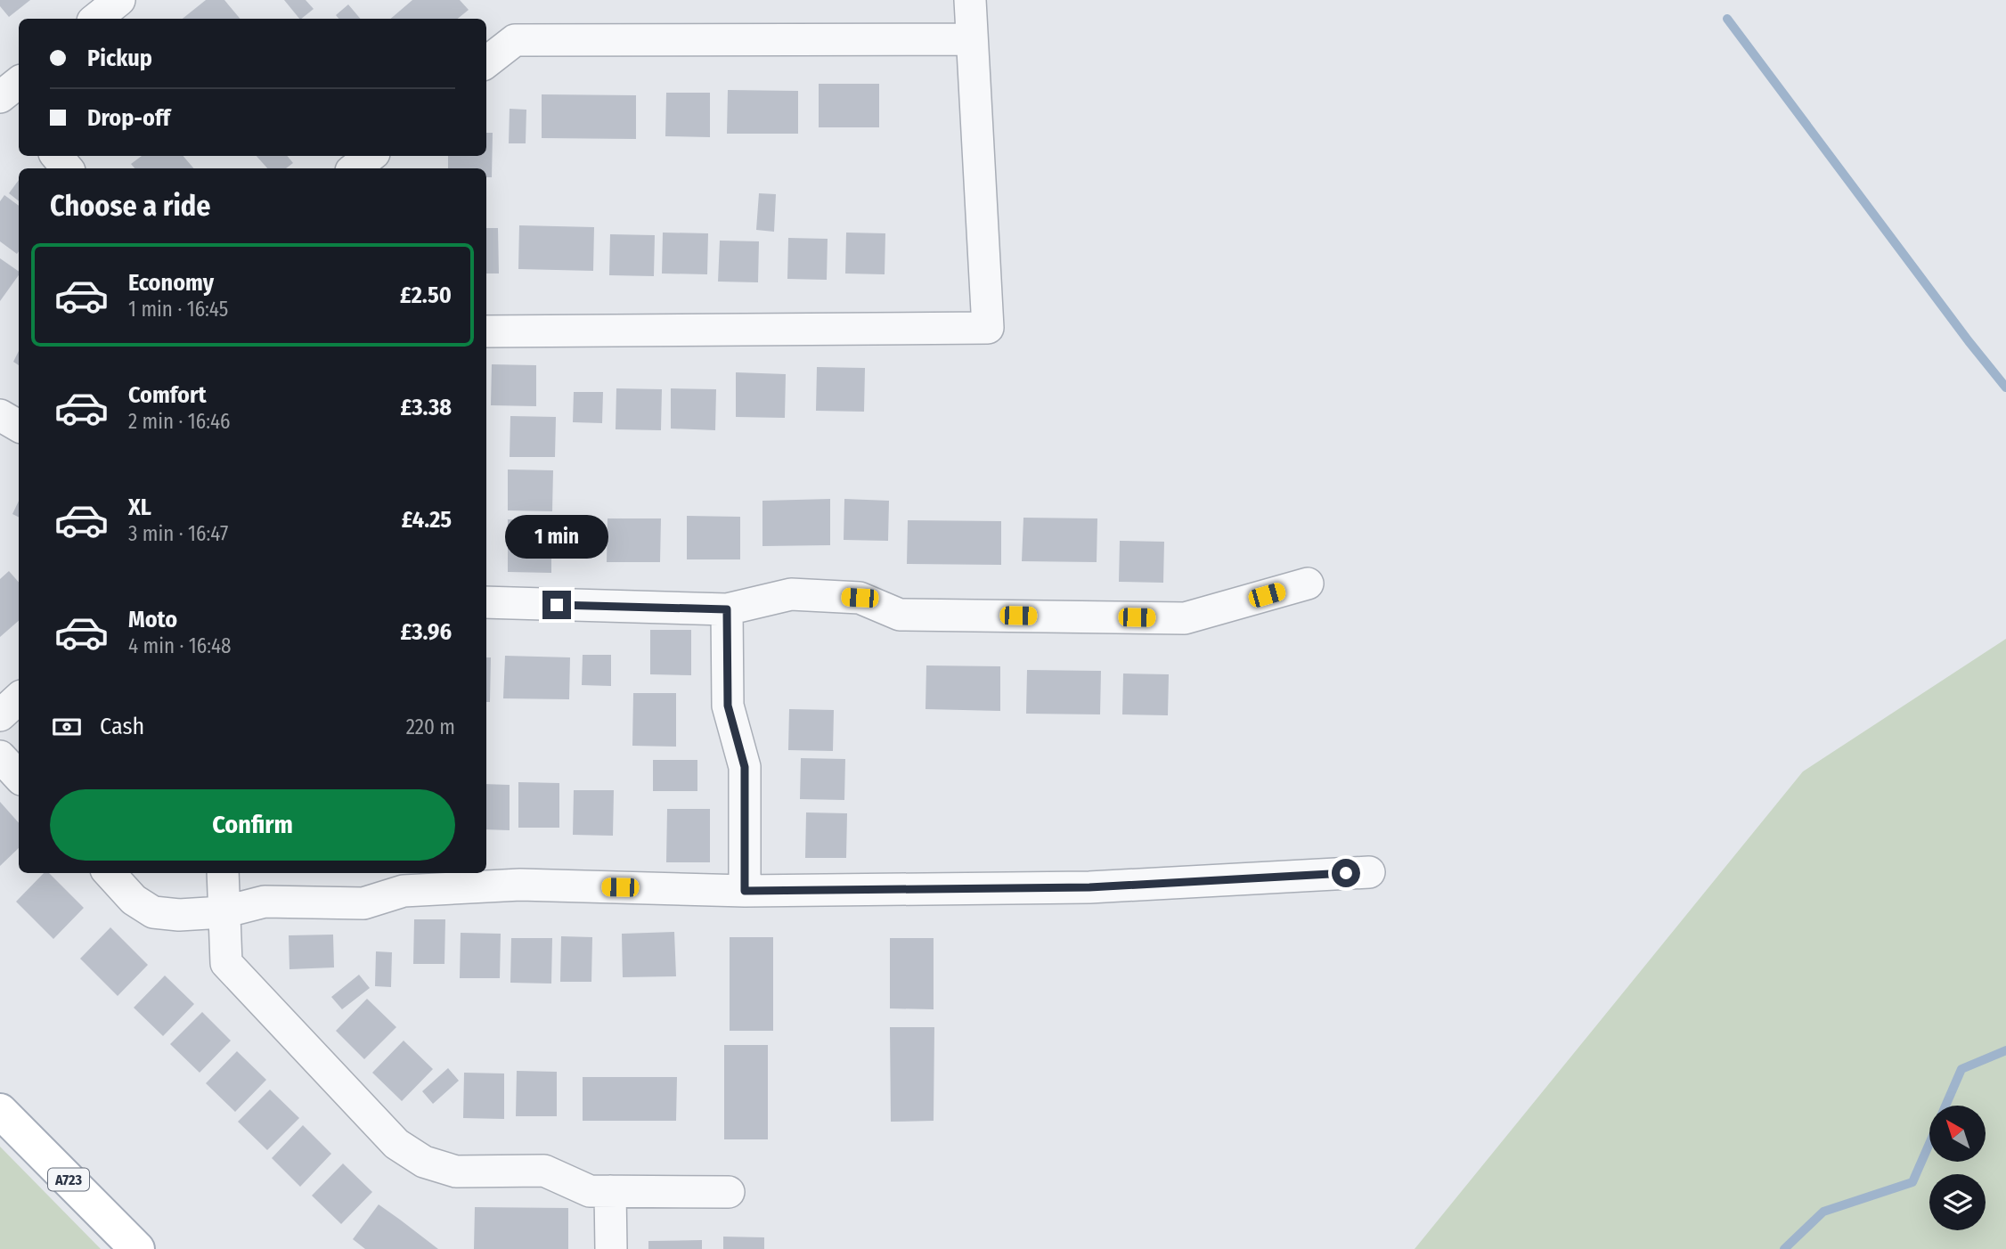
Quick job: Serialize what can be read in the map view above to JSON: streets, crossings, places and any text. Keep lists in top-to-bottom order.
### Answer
{
  "streets": {
    "main road": ["A723"]
  },
  "north": "top left",
  "page": {
    "banner": ["Pickup", "Drop-off"],
    "heading": "Choose a ride",
    "list": [
      {
        "name": "Economy",
        "note": "1 min · 16:45",
        "value": "£2.50"
      },
      {
        "name": "Comfort",
        "note": "2 min · 16:46",
        "value": "£3.38"
      },
      {
        "name": "XL",
        "note": "3 min · 16:47",
        "value": "£4.25"
      },
      {
        "name": "Moto",
        "note": "4 min · 16:48",
        "value": "£3.96"
      }
    ],
    "bubble": "1 min",
    "pay": ["Cash", "220 m"],
    "buttons": "Confirm"
  }
}
